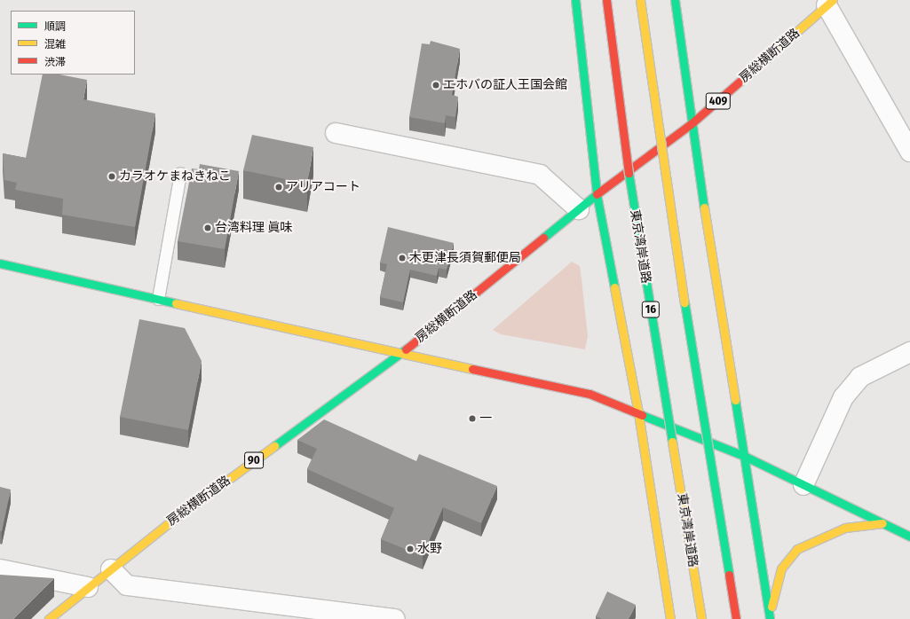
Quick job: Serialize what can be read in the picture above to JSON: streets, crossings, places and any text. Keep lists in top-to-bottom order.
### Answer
{
  "streets": {
    "main road": [
      "房総横断道路",
      "409",
      "東京湾岸道路",
      "16",
      "90"
    ]
  },
  "places": [
    "エホバの証人王国会館",
    "カラオケまねきねこ",
    "アリアコート",
    "台湾料理 眞味",
    "木更津長須賀郵便局",
    "一",
    "水野"
  ],
  "legend": ["順調", "混雑", "渋滞"]
}
